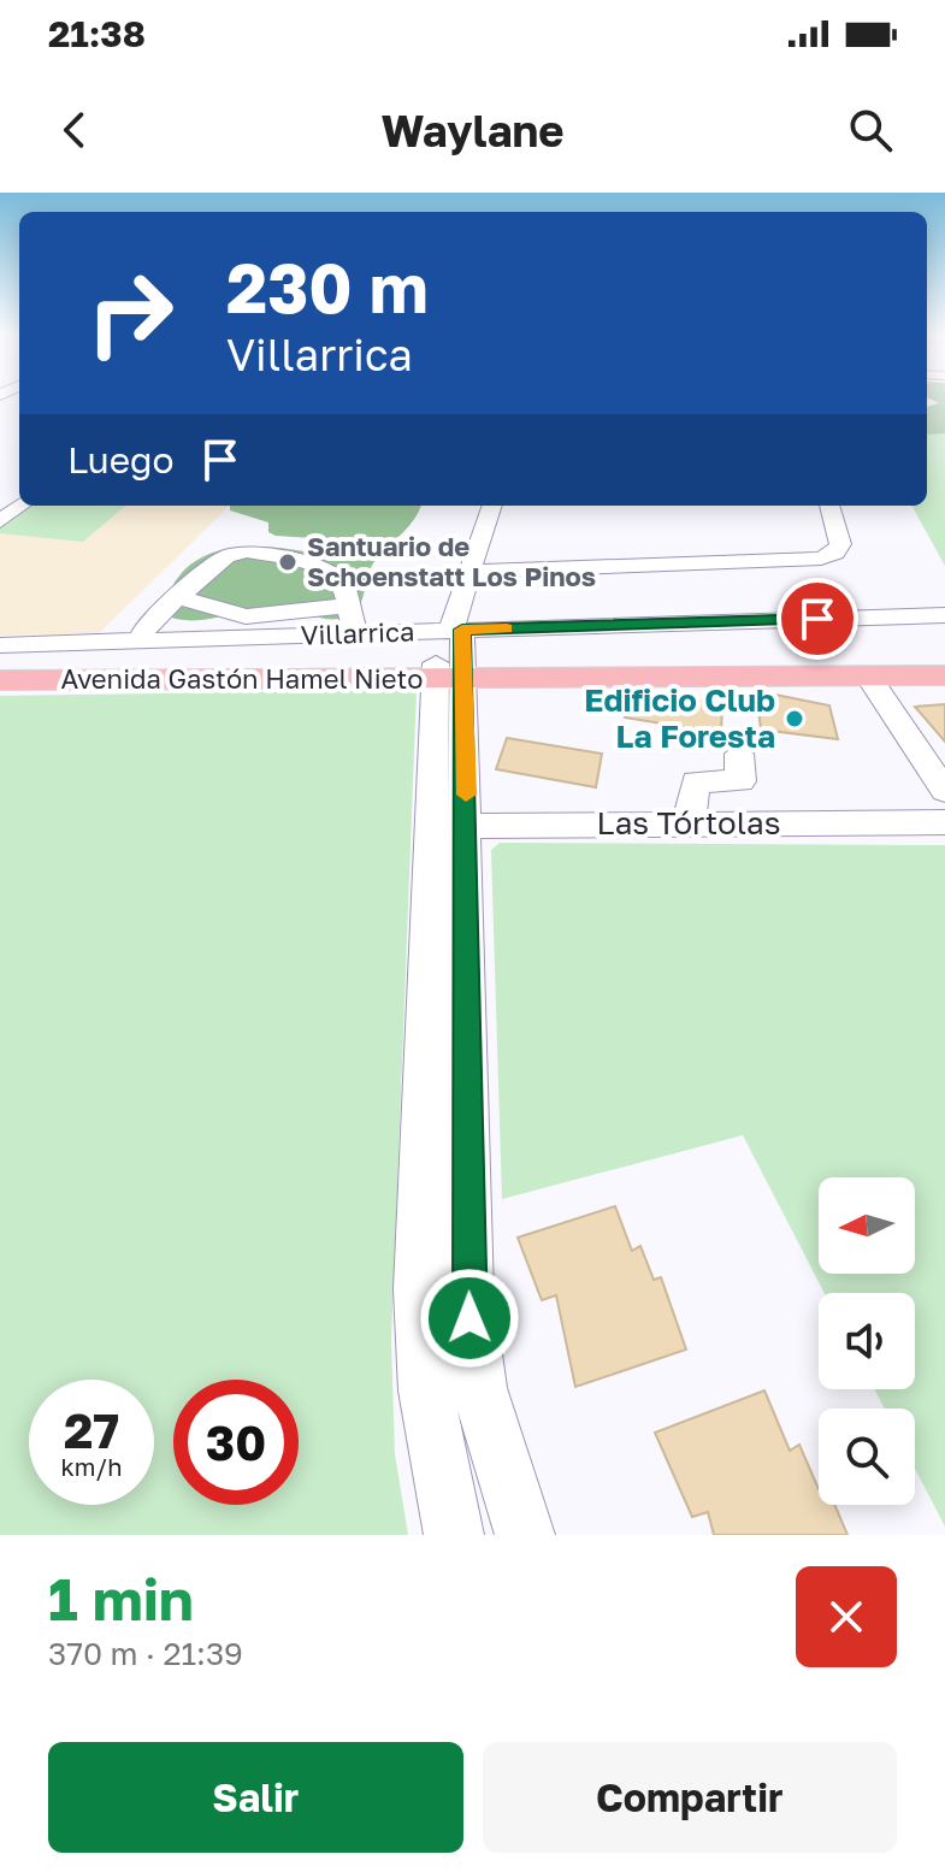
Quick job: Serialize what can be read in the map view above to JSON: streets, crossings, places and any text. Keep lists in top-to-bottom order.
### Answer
{
  "streets": {
    "main road": ["Avenida Gastón Hamel Nieto"],
    "street": ["Villarrica", "Las Tórtolas"]
  },
  "crossings": [
    ["Villarrica", "Avenida Gastón Hamel Nieto"]
  ],
  "places": ["Santuario de Schoenstatt Los Pinos", "Edificio Club La Foresta"],
  "north": "left",
  "page": {
    "status": "21:38",
    "header": "Waylane",
    "turn": ["230 m", "Villarrica"],
    "then": "Luego",
    "speed": "27 km/h",
    "limit": "30",
    "heading": ["1 min", "370 m · 21:39"],
    "buttons": ["Salir", "Compartir"]
  }
}
